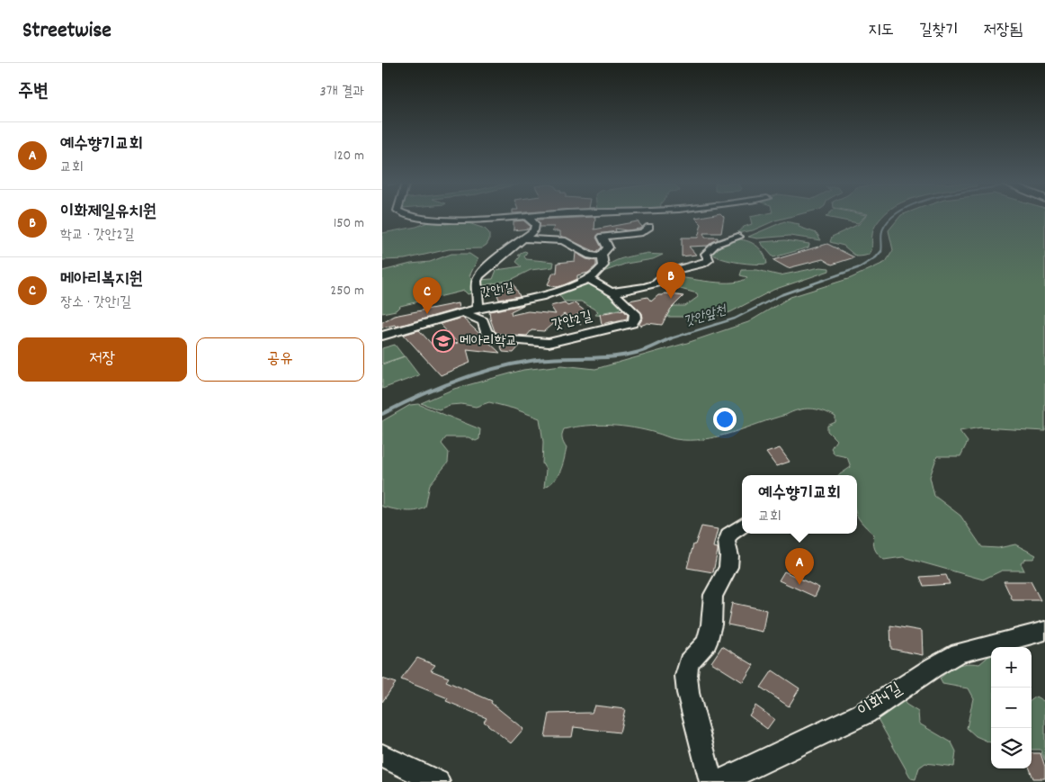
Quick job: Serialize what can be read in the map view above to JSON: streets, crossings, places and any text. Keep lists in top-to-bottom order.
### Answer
{
  "streets": {
    "street": ["갓안1길", "갓안2길", "이화4길"]
  },
  "crossings": [
    ["갓안1길", "갓안2길"]
  ],
  "water": ["갓안앞천"],
  "places": {
    "school or university": ["메아리학교"]
  },
  "page": {
    "header": "Streetwise",
    "nav": ["지도", "길찾기", "저장됨"],
    "heading": ["주변", "3개 결과"],
    "list": [
      {
        "mark": "A",
        "name": "예수향기교회",
        "note": "교회",
        "value": "120 m"
      },
      {
        "mark": "B",
        "name": "이화제일유치원",
        "note": "학교 · 갓안2길",
        "value": "150 m"
      },
      {
        "mark": "C",
        "name": "메아리복지원",
        "note": "장소 · 갓안1길",
        "value": "250 m"
      }
    ],
    "pins": ["B", "C", "A"],
    "buttons": ["저장", "공유"],
    "popup": ["예수향기교회", "교회"],
    "map_buttons": ["+", "−"]
  }
}
